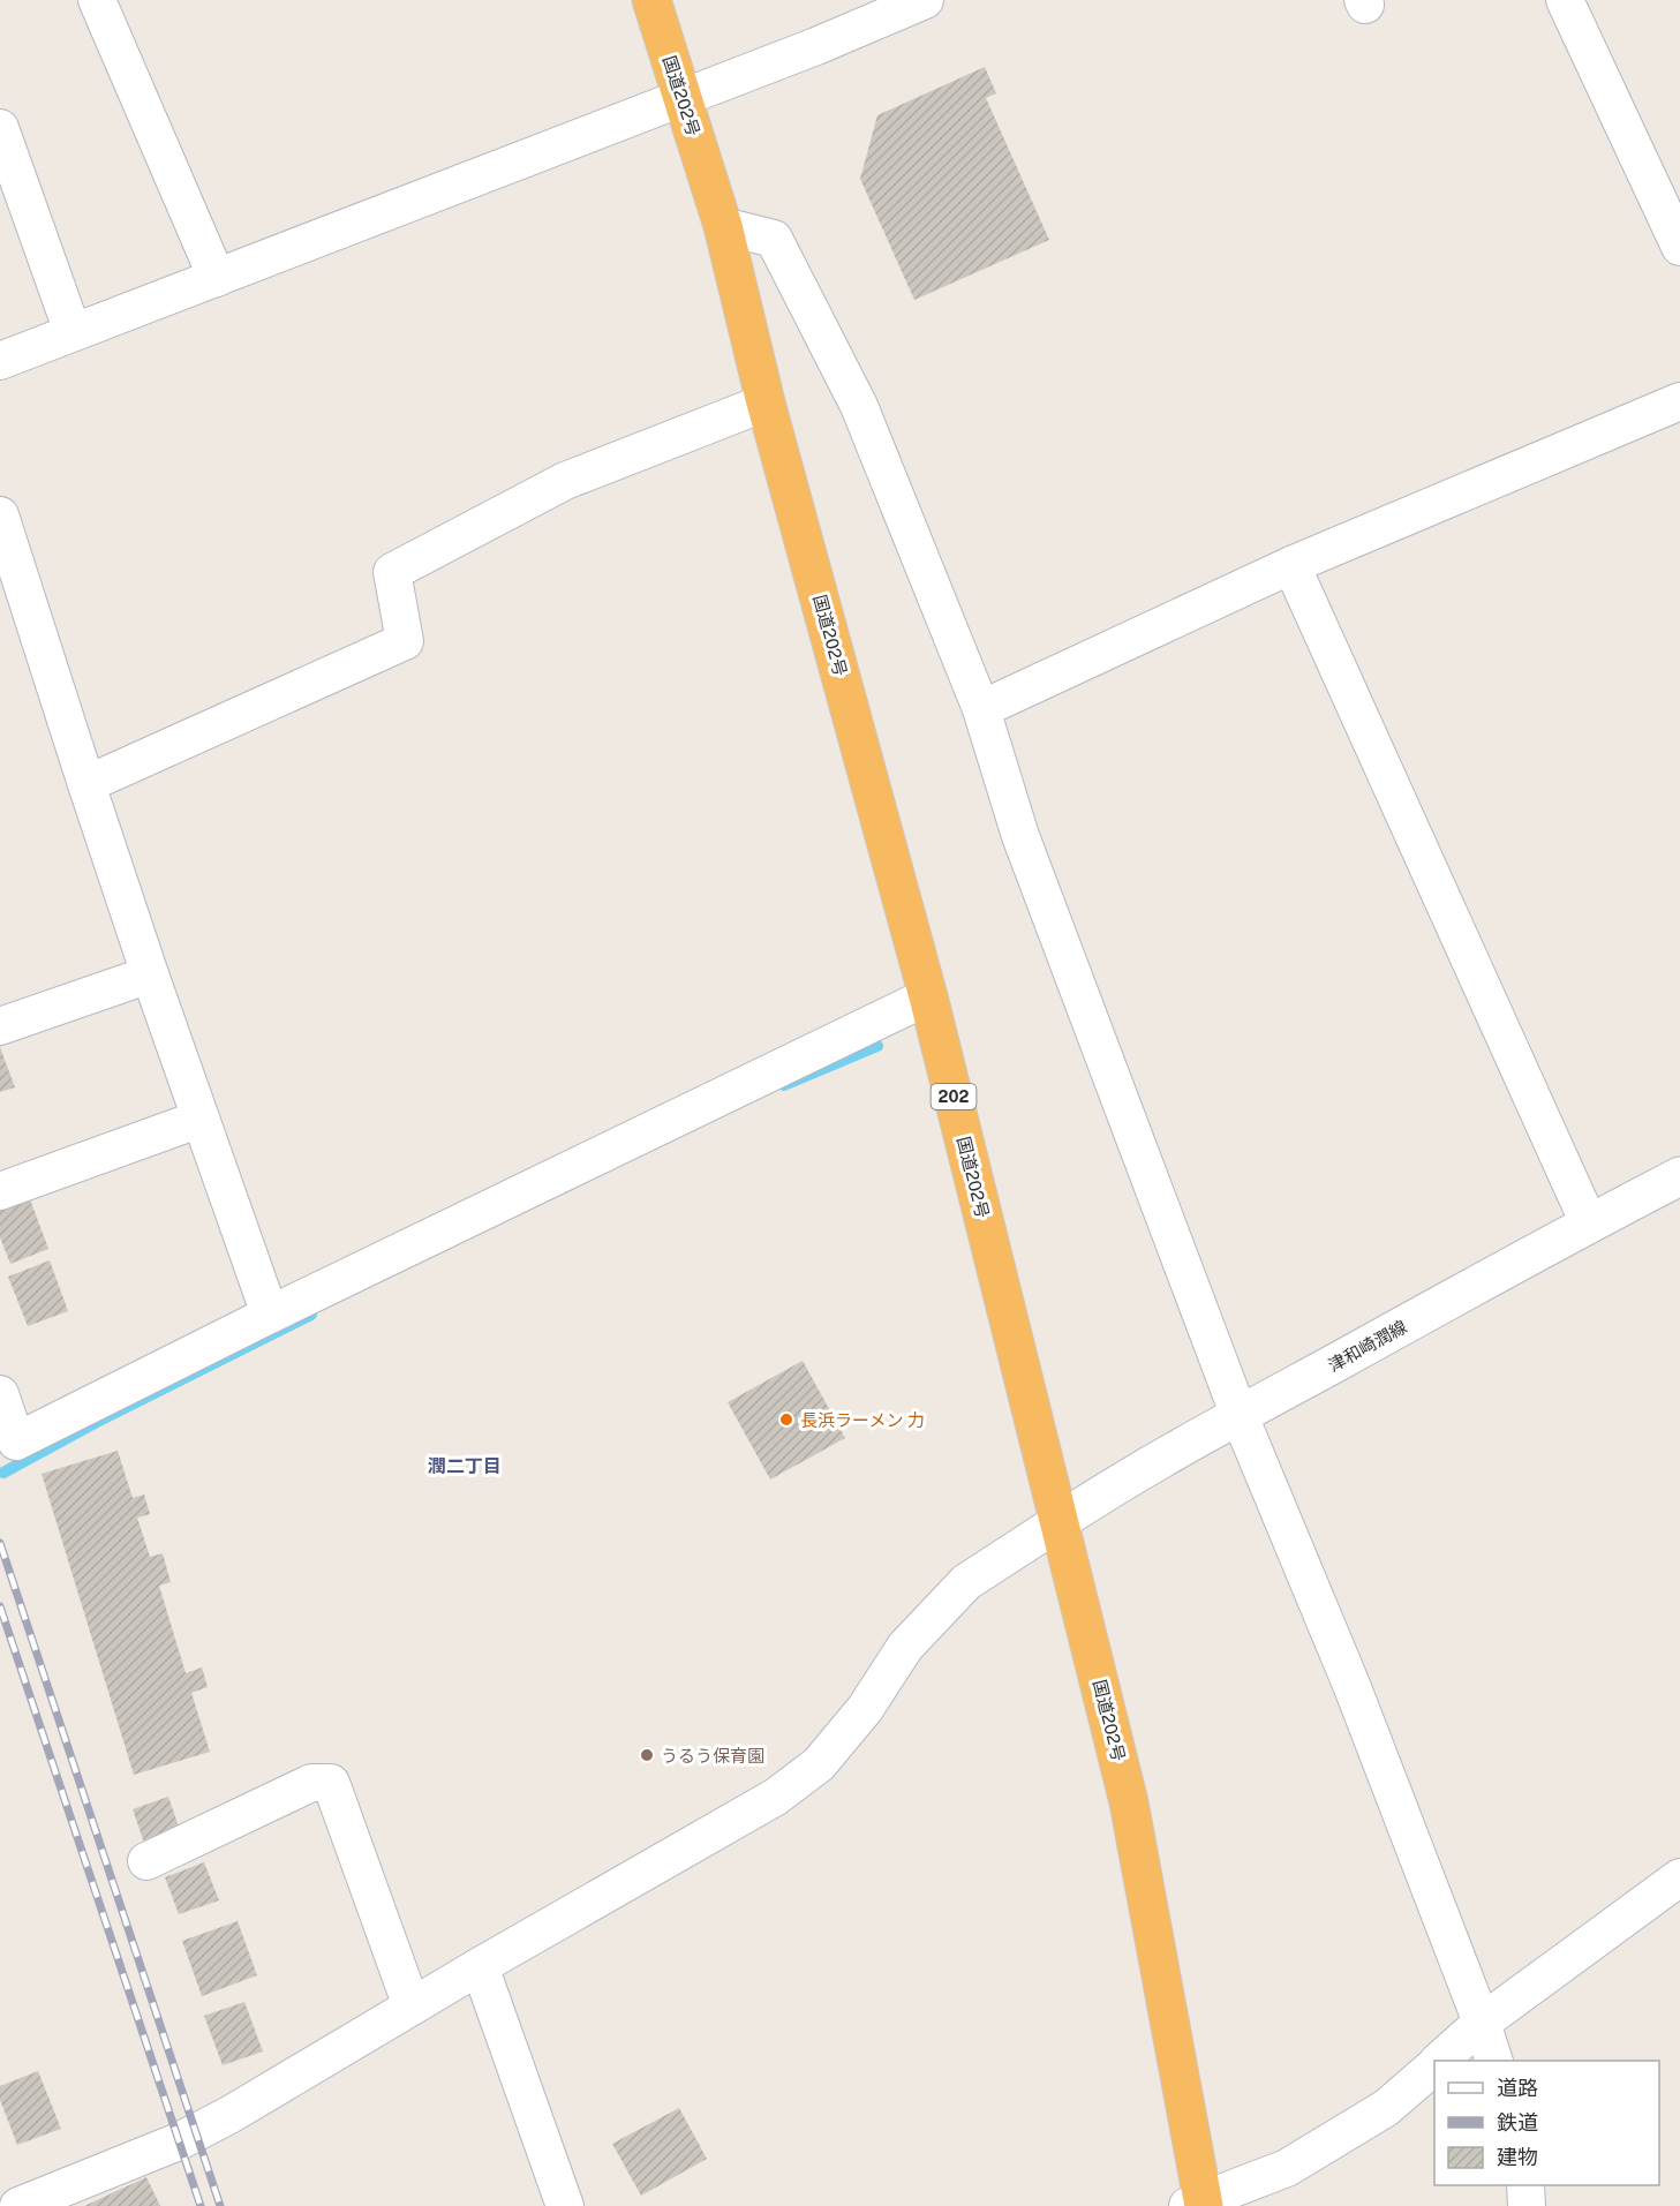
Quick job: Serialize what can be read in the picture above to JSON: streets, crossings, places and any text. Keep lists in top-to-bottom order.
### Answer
{
  "streets": {
    "highway": ["国道202号", "202"],
    "main road": ["津和崎潤線"]
  },
  "crossings": [
    ["国道202号", "津和崎潤線"]
  ],
  "districts": ["潤二丁目"],
  "places": ["長浜ラーメン 力", "うるう保育園"],
  "legend": ["道路", "鉄道", "建物"]
}
